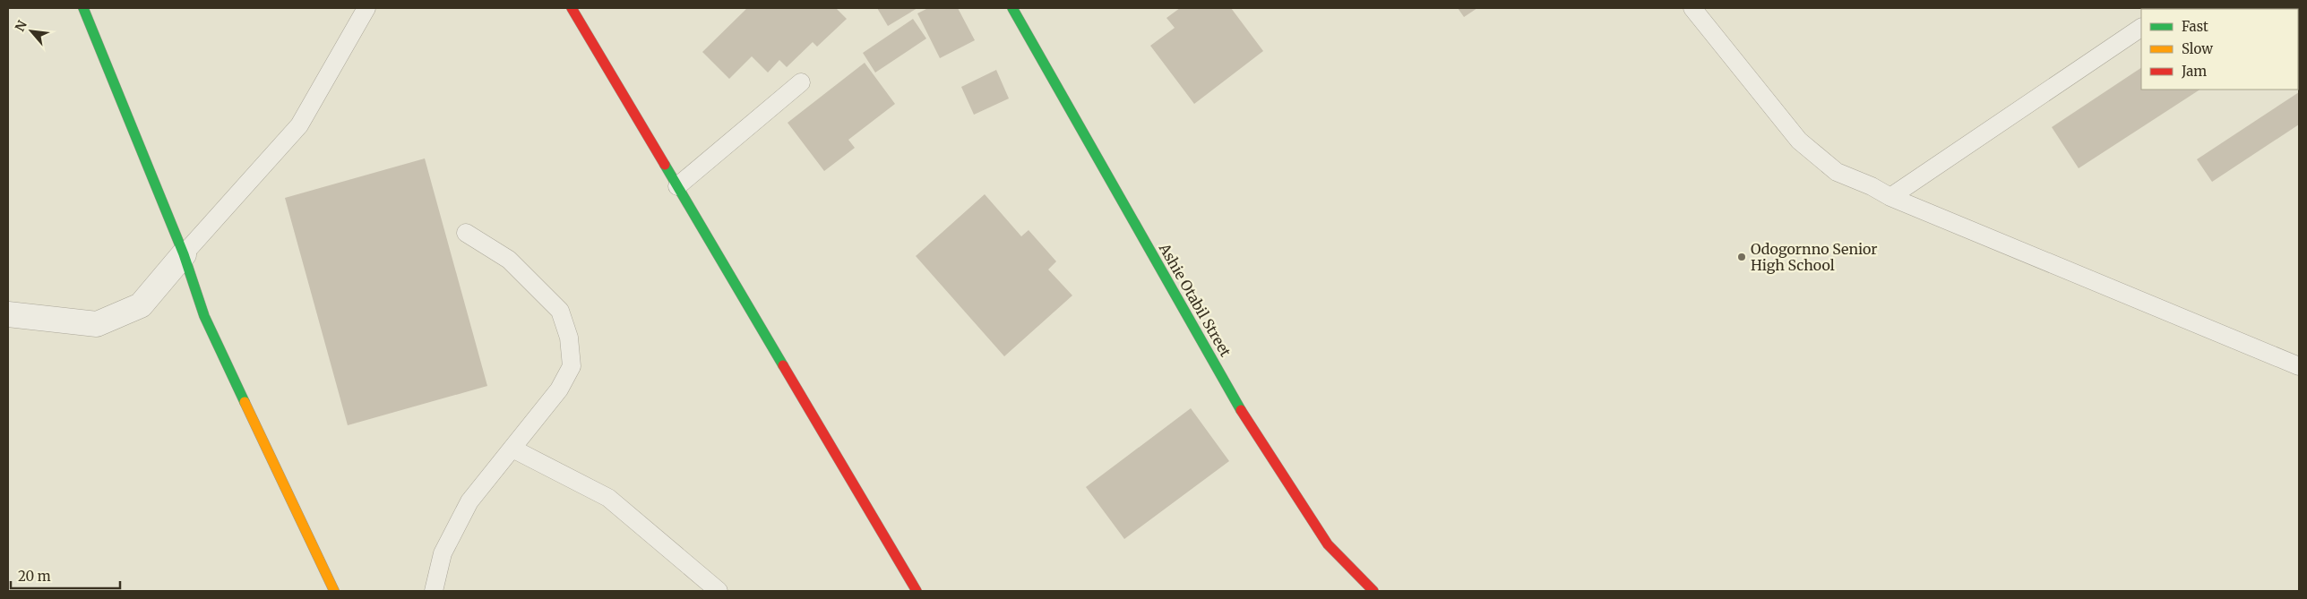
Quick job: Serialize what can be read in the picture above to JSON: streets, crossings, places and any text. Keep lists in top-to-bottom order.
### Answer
{
  "streets": {
    "street": ["Ashie Otabil Street"]
  },
  "places": ["Odogornno Senior High School"],
  "legend": ["Fast", "Slow", "Jam"],
  "scale_bar": "20 m",
  "north": "top left"
}
